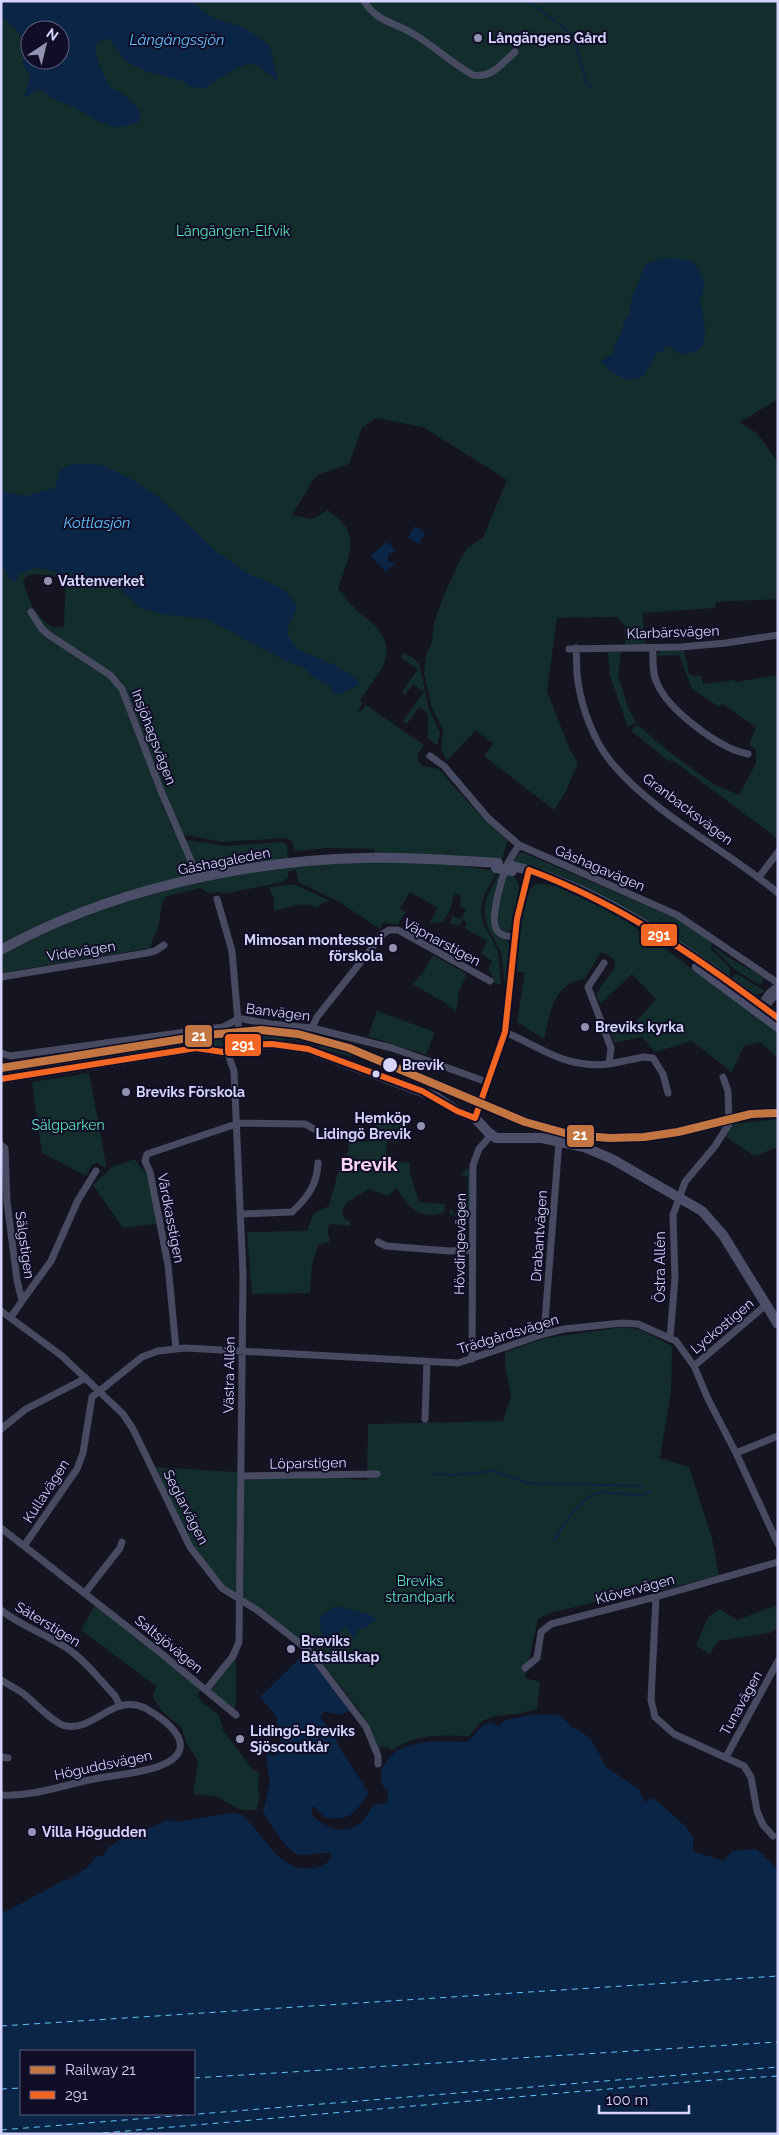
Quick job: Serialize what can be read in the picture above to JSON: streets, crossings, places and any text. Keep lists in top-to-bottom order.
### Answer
{
  "streets": {
    "street": [
      "Klarbärsvägen",
      "Insjöhagsvägen",
      "Granbacksvägen",
      "Gåshagaleden",
      "Gåshagavägen",
      "Väpnarstigen",
      "Videvägen",
      "Banvägen",
      "Vårdkasstigen",
      "Drabantvägen",
      "Hövdingevägen",
      "Sälgstigen",
      "Östra Allén",
      "Lyckostigen",
      "Trädgårdsvägen",
      "Västra Allén",
      "Löparstigen",
      "Kullavägen",
      "Seglarvägen",
      "Klövervägen",
      "Säterstigen",
      "Saltsjövägen",
      "Tunavägen",
      "Höguddsvägen"
    ]
  },
  "crossings": [
    ["Klarbärsvägen", "Granbacksvägen"],
    ["Insjöhagsvägen", "Gåshagaleden"],
    ["Väpnarstigen", "Banvägen"],
    ["Vårdkasstigen", "Trädgårdsvägen"],
    ["Vårdkasstigen", "Västra Allén"],
    ["Drabantvägen", "Trädgårdsvägen"],
    ["Hövdingevägen", "Trädgårdsvägen"],
    ["Östra Allén", "Trädgårdsvägen"],
    ["Lyckostigen", "Trädgårdsvägen"],
    ["Trädgårdsvägen", "Västra Allén"],
    ["Trädgårdsvägen", "Kullavägen"],
    ["Trädgårdsvägen", "Seglarvägen"],
    ["Västra Allén", "Löparstigen"],
    ["Västra Allén", "Seglarvägen"],
    ["Västra Allén", "Saltsjövägen"],
    ["Kullavägen", "Seglarvägen"],
    ["Kullavägen", "Saltsjövägen"],
    ["Säterstigen", "Höguddsvägen"]
  ],
  "districts": ["Brevik"],
  "water": ["Långängssjön", "Kottlasjön"],
  "parks": ["Långängen-Elfvik", "Sälgparken", "Breviks strandpark"],
  "places": [
    "Långängens Gård",
    "Vattenverket",
    "Mimosan montessori förskola",
    "Breviks kyrka",
    "Brevik",
    "Breviks Förskola",
    "Hemköp Lidingö Brevik",
    "Breviks Båtsällskap",
    "Lidingö-Breviks Sjöscoutkår",
    "Villa Högudden"
  ],
  "lines": ["transit line 291", "rail line 21"],
  "legend": ["Railway 21", "291"],
  "scale_bar": "100 m",
  "north": "top right"
}
